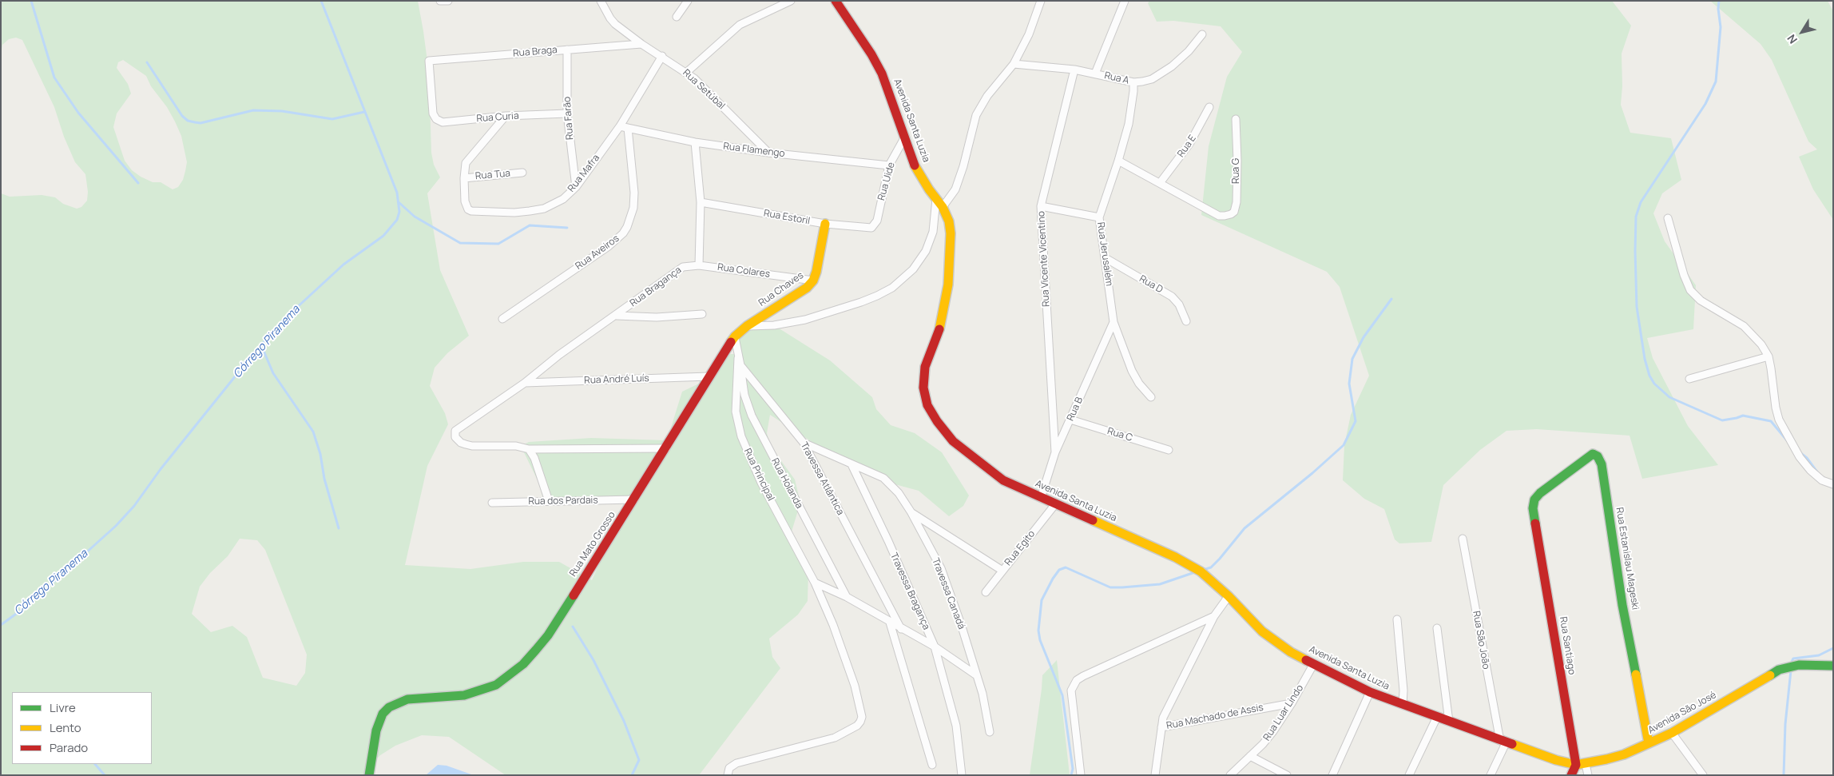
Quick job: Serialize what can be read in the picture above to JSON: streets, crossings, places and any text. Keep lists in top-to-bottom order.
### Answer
{
  "streets": {
    "street": [
      "Rua Braga",
      "Rua A",
      "Rua Setúbal",
      "Rua Curia",
      "Rua Farão",
      "Avenida Santa Luzia",
      "Rua E",
      "Rua Flamengo",
      "Rua G",
      "Rua Mafra",
      "Rua Tua",
      "Rua Uide",
      "Rua Estoril",
      "Rua Aveiros",
      "Rua Jerusalém",
      "Rua Vicente Vicentino",
      "Rua Colares",
      "Rua D",
      "Rua Bragança",
      "Rua Chaves",
      "Rua André Luís",
      "Rua B",
      "Rua C",
      "Rua Principal",
      "Travessa Atlântica",
      "Rua Holanda",
      "Rua dos Pardais",
      "Rua Mato Grosso",
      "Rua Egito",
      "Rua Estanislau Mageski",
      "Travessa Bragança",
      "Travessa Canadá",
      "Rua São João",
      "Rua Santiago",
      "Rua Luar Lindo",
      "Avenida São José",
      "Rua Machado de Assis"
    ]
  },
  "crossings": [
    ["Rua Braga", "Rua Setúbal"],
    ["Rua Braga", "Rua Curia"],
    ["Rua Braga", "Rua Farão"],
    ["Rua A", "Rua Jerusalém"],
    ["Rua A", "Rua Vicente Vicentino"],
    ["Rua Setúbal", "Rua Flamengo"],
    ["Rua Curia", "Rua Farão"],
    ["Rua Curia", "Rua Mafra"],
    ["Rua Curia", "Rua Tua"],
    ["Rua Farão", "Rua Mafra"],
    ["Rua Farão", "Rua Tua"],
    ["Avenida Santa Luzia", "Rua Uide"],
    ["Avenida Santa Luzia", "Rua B"],
    ["Avenida Santa Luzia", "Rua Egito"],
    ["Avenida Santa Luzia", "Rua Luar Lindo"],
    ["Avenida Santa Luzia", "Avenida São José"],
    ["Rua E", "Rua G"],
    ["Rua Flamengo", "Rua Mafra"],
    ["Rua Flamengo", "Rua Uide"],
    ["Rua Flamengo", "Rua Aveiros"],
    ["Rua Mafra", "Rua Tua"],
    ["Rua Uide", "Rua Estoril"],
    ["Rua Estoril", "Rua Chaves"],
    ["Rua Jerusalém", "Rua D"],
    ["Rua Jerusalém", "Rua B"],
    ["Rua Vicente Vicentino", "Rua B"],
    ["Rua Colares", "Rua Bragança"],
    ["Rua Colares", "Rua Chaves"],
    ["Rua Bragança", "Rua André Luís"],
    ["Rua Chaves", "Rua Mato Grosso"],
    ["Rua André Luís", "Rua Mato Grosso"],
    ["Rua B", "Rua C"],
    ["Rua Principal", "Travessa Atlântica"],
    ["Rua Principal", "Rua Holanda"],
    ["Travessa Atlântica", "Rua Holanda"],
    ["Rua dos Pardais", "Rua Mato Grosso"],
    ["Rua Estanislau Mageski", "Rua Santiago"],
    ["Rua Estanislau Mageski", "Avenida São José"],
    ["Travessa Bragança", "Travessa Canadá"],
    ["Rua São João", "Avenida São José"],
    ["Rua Santiago", "Avenida São José"],
    ["Rua Luar Lindo", "Rua Machado de Assis"]
  ],
  "water": ["Córrego Piranema"],
  "legend": ["Livre", "Lento", "Parado"],
  "north": "bottom left"
}
